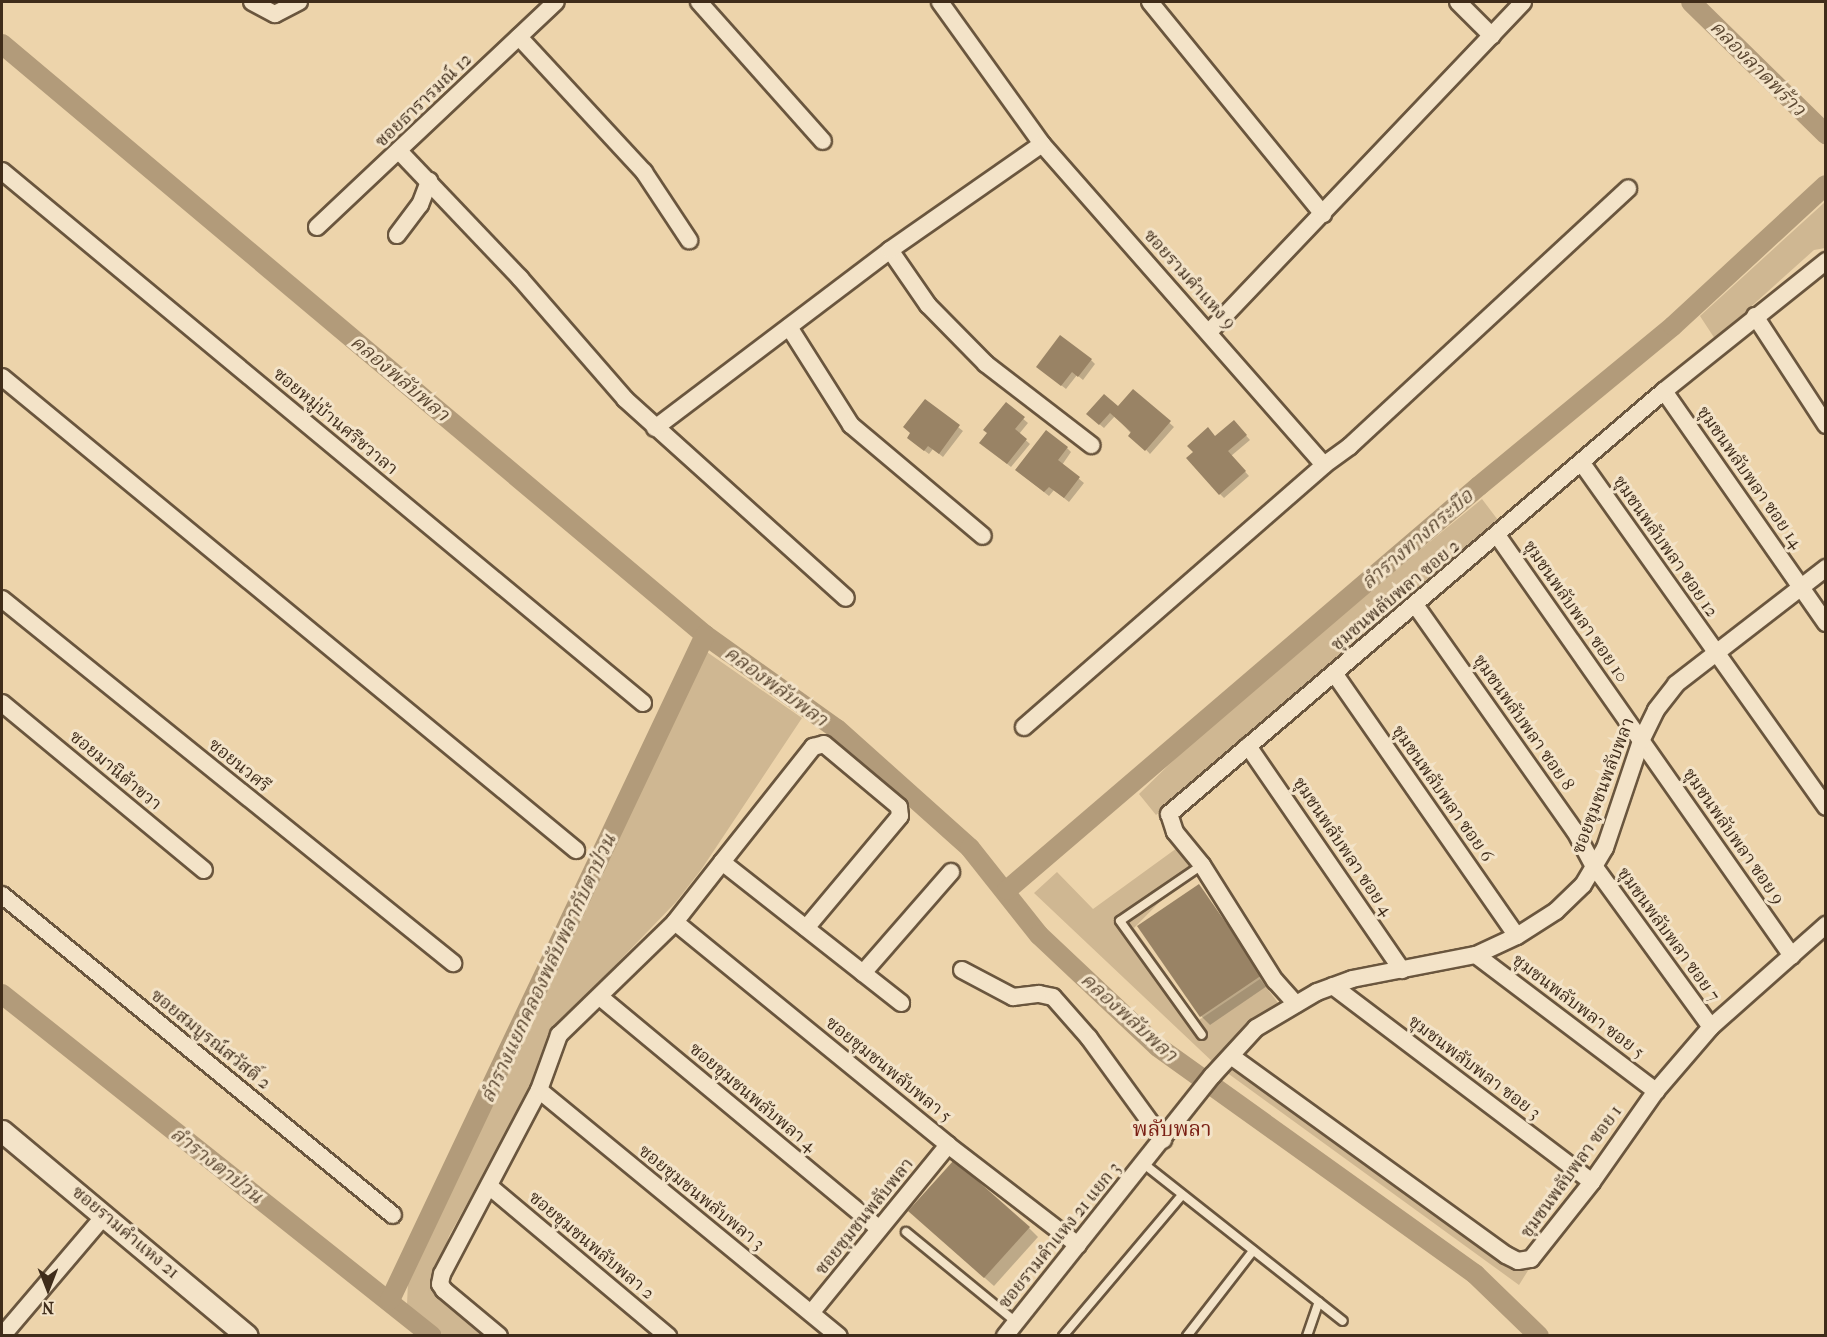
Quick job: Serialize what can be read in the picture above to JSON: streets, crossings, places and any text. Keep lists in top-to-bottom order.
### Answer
{
  "streets": {
    "street": [
      "ซอยธารารมณ์ 12",
      "ซอยรามคำแหง 9",
      "ซอยหมู่บ้านศรีชวาลา",
      "ชุมชนพลับพลา ซอย 14",
      "ชุมชนพลับพลา ซอย 12",
      "ชุมชนพลับพลา ซอย 2",
      "ชุมชนพลับพลา ซอย 10",
      "ชุมชนพลับพลา ซอย 8",
      "ซอยนวศรี",
      "ซอยมานิต้าขวา",
      "ซอยชุมชนพลับพลา",
      "ชุมชนพลับพลา ซอย 6",
      "ชุมชนพลับพลา ซอย 9",
      "ชุมชนพลับพลา ซอย 4",
      "ชุมชนพลับพลา ซอย 7",
      "ชุมชนพลับพลา ซอย 5",
      "ซอยสมบูรณ์สวัสดิ์ 2",
      "ชุมชนพลับพลา ซอย 3",
      "ซอยชุมชนพลับพลา 5",
      "ซอยชุมชนพลับพลา 4",
      "ชุมชนพลับพลา ซอย 1",
      "ซอยชุมชนพลับพลา 3",
      "ซอยรามคำแหง 21",
      "ซอยรามคำแหง 21 แยก 3",
      "ซอยชุมชนพลับพลา 2"
    ]
  },
  "crossings": [
    ["ชุมชนพลับพลา ซอย 14", "ชุมชนพลับพลา ซอย 2"],
    ["ชุมชนพลับพลา ซอย 14", "ซอยชุมชนพลับพลา"],
    ["ชุมชนพลับพลา ซอย 12", "ชุมชนพลับพลา ซอย 2"],
    ["ชุมชนพลับพลา ซอย 12", "ซอยชุมชนพลับพลา"],
    ["ชุมชนพลับพลา ซอย 2", "ชุมชนพลับพลา ซอย 10"],
    ["ชุมชนพลับพลา ซอย 2", "ชุมชนพลับพลา ซอย 8"],
    ["ชุมชนพลับพลา ซอย 2", "ซอยชุมชนพลับพลา"],
    ["ชุมชนพลับพลา ซอย 2", "ชุมชนพลับพลา ซอย 6"],
    ["ชุมชนพลับพลา ซอย 2", "ชุมชนพลับพลา ซอย 4"],
    ["ชุมชนพลับพลา ซอย 10", "ซอยชุมชนพลับพลา"],
    ["ชุมชนพลับพลา ซอย 10", "ชุมชนพลับพลา ซอย 9"],
    ["ชุมชนพลับพลา ซอย 8", "ซอยชุมชนพลับพลา"],
    ["ชุมชนพลับพลา ซอย 8", "ชุมชนพลับพลา ซอย 7"],
    ["ซอยชุมชนพลับพลา", "ชุมชนพลับพลา ซอย 6"],
    ["ซอยชุมชนพลับพลา", "ชุมชนพลับพลา ซอย 9"],
    ["ซอยชุมชนพลับพลา", "ชุมชนพลับพลา ซอย 4"],
    ["ซอยชุมชนพลับพลา", "ชุมชนพลับพลา ซอย 7"],
    ["ซอยชุมชนพลับพลา", "ชุมชนพลับพลา ซอย 5"],
    ["ซอยชุมชนพลับพลา", "ชุมชนพลับพลา ซอย 3"],
    ["ซอยชุมชนพลับพลา", "ซอยชุมชนพลับพลา 5"],
    ["ซอยชุมชนพลับพลา", "ซอยชุมชนพลับพลา 4"],
    ["ซอยชุมชนพลับพลา", "ชุมชนพลับพลา ซอย 1"],
    ["ซอยชุมชนพลับพลา", "ซอยชุมชนพลับพลา 3"],
    ["ซอยชุมชนพลับพลา", "ซอยรามคำแหง 21 แยก 3"],
    ["ชุมชนพลับพลา ซอย 9", "ชุมชนพลับพลา ซอย 1"],
    ["ชุมชนพลับพลา ซอย 7", "ชุมชนพลับพลา ซอย 1"],
    ["ชุมชนพลับพลา ซอย 5", "ชุมชนพลับพลา ซอย 1"],
    ["ชุมชนพลับพลา ซอย 3", "ชุมชนพลับพลา ซอย 1"],
    ["ซอยชุมชนพลับพลา 5", "ซอยรามคำแหง 21 แยก 3"]
  ],
  "districts": ["พลับพลา"],
  "water": [
    "คลองลาดพร้าว",
    "คลองพลับพลา",
    "ลำรางทางกระบือ",
    "ลำรางแยกคลองพลับพลากับตาป่วน",
    "ลำรางตาป่วน"
  ],
  "north": "bottom"
}
